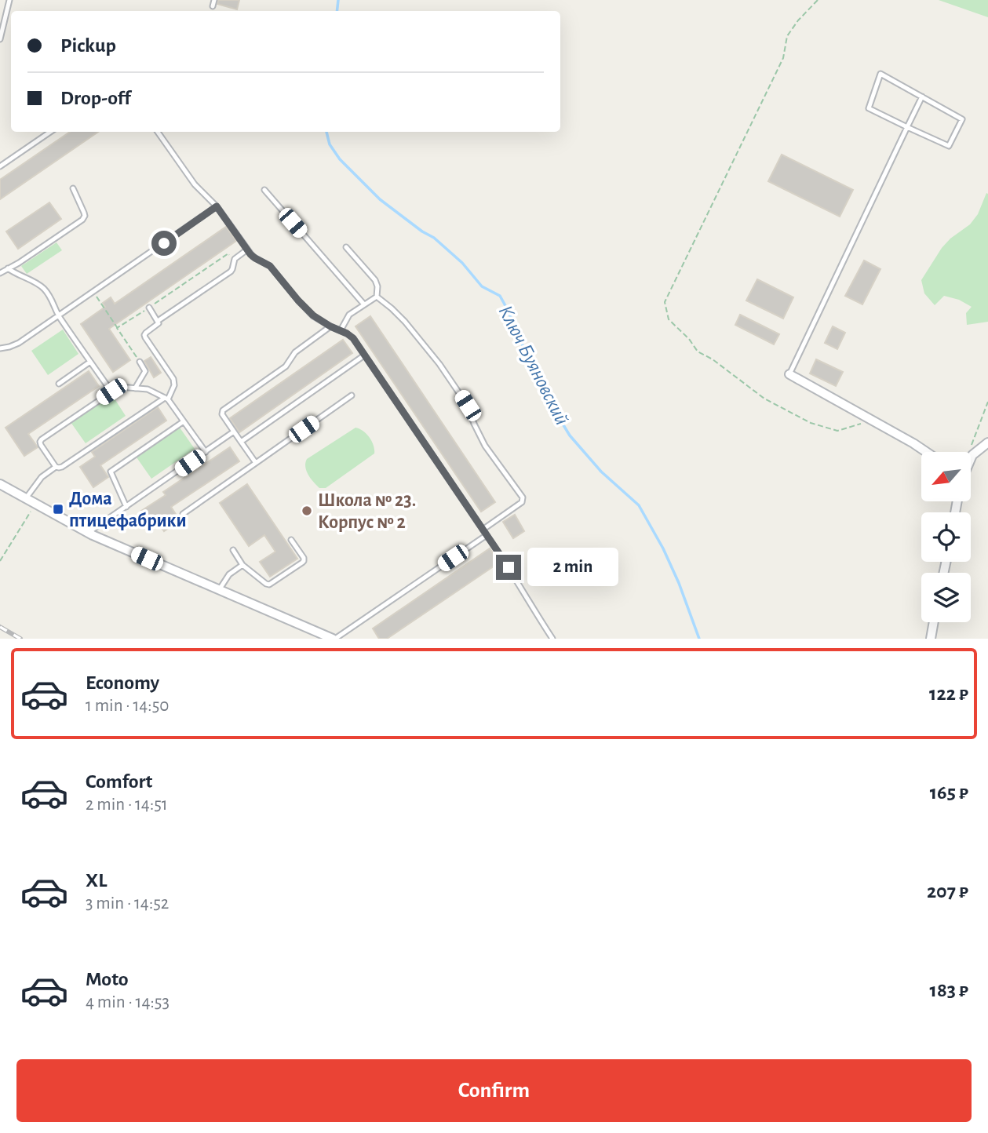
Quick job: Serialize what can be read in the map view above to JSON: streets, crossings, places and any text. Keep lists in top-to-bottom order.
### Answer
{
  "water": ["Ключ Буяновский"],
  "places": {
    "transit": ["Дома птицефабрики"],
    "other": ["Школа № 23. Корпус № 2"]
  },
  "north": "bottom left",
  "page": {
    "banner": ["Pickup", "Drop-off"],
    "bubble": "2 min",
    "list": [
      {
        "name": "Economy",
        "note": "1 min · 14:50",
        "value": "122 ₽"
      },
      {
        "name": "Comfort",
        "note": "2 min · 14:51",
        "value": "165 ₽"
      },
      {
        "name": "XL",
        "note": "3 min · 14:52",
        "value": "207 ₽"
      },
      {
        "name": "Moto",
        "note": "4 min · 14:53",
        "value": "183 ₽"
      }
    ],
    "buttons": "Confirm"
  }
}
